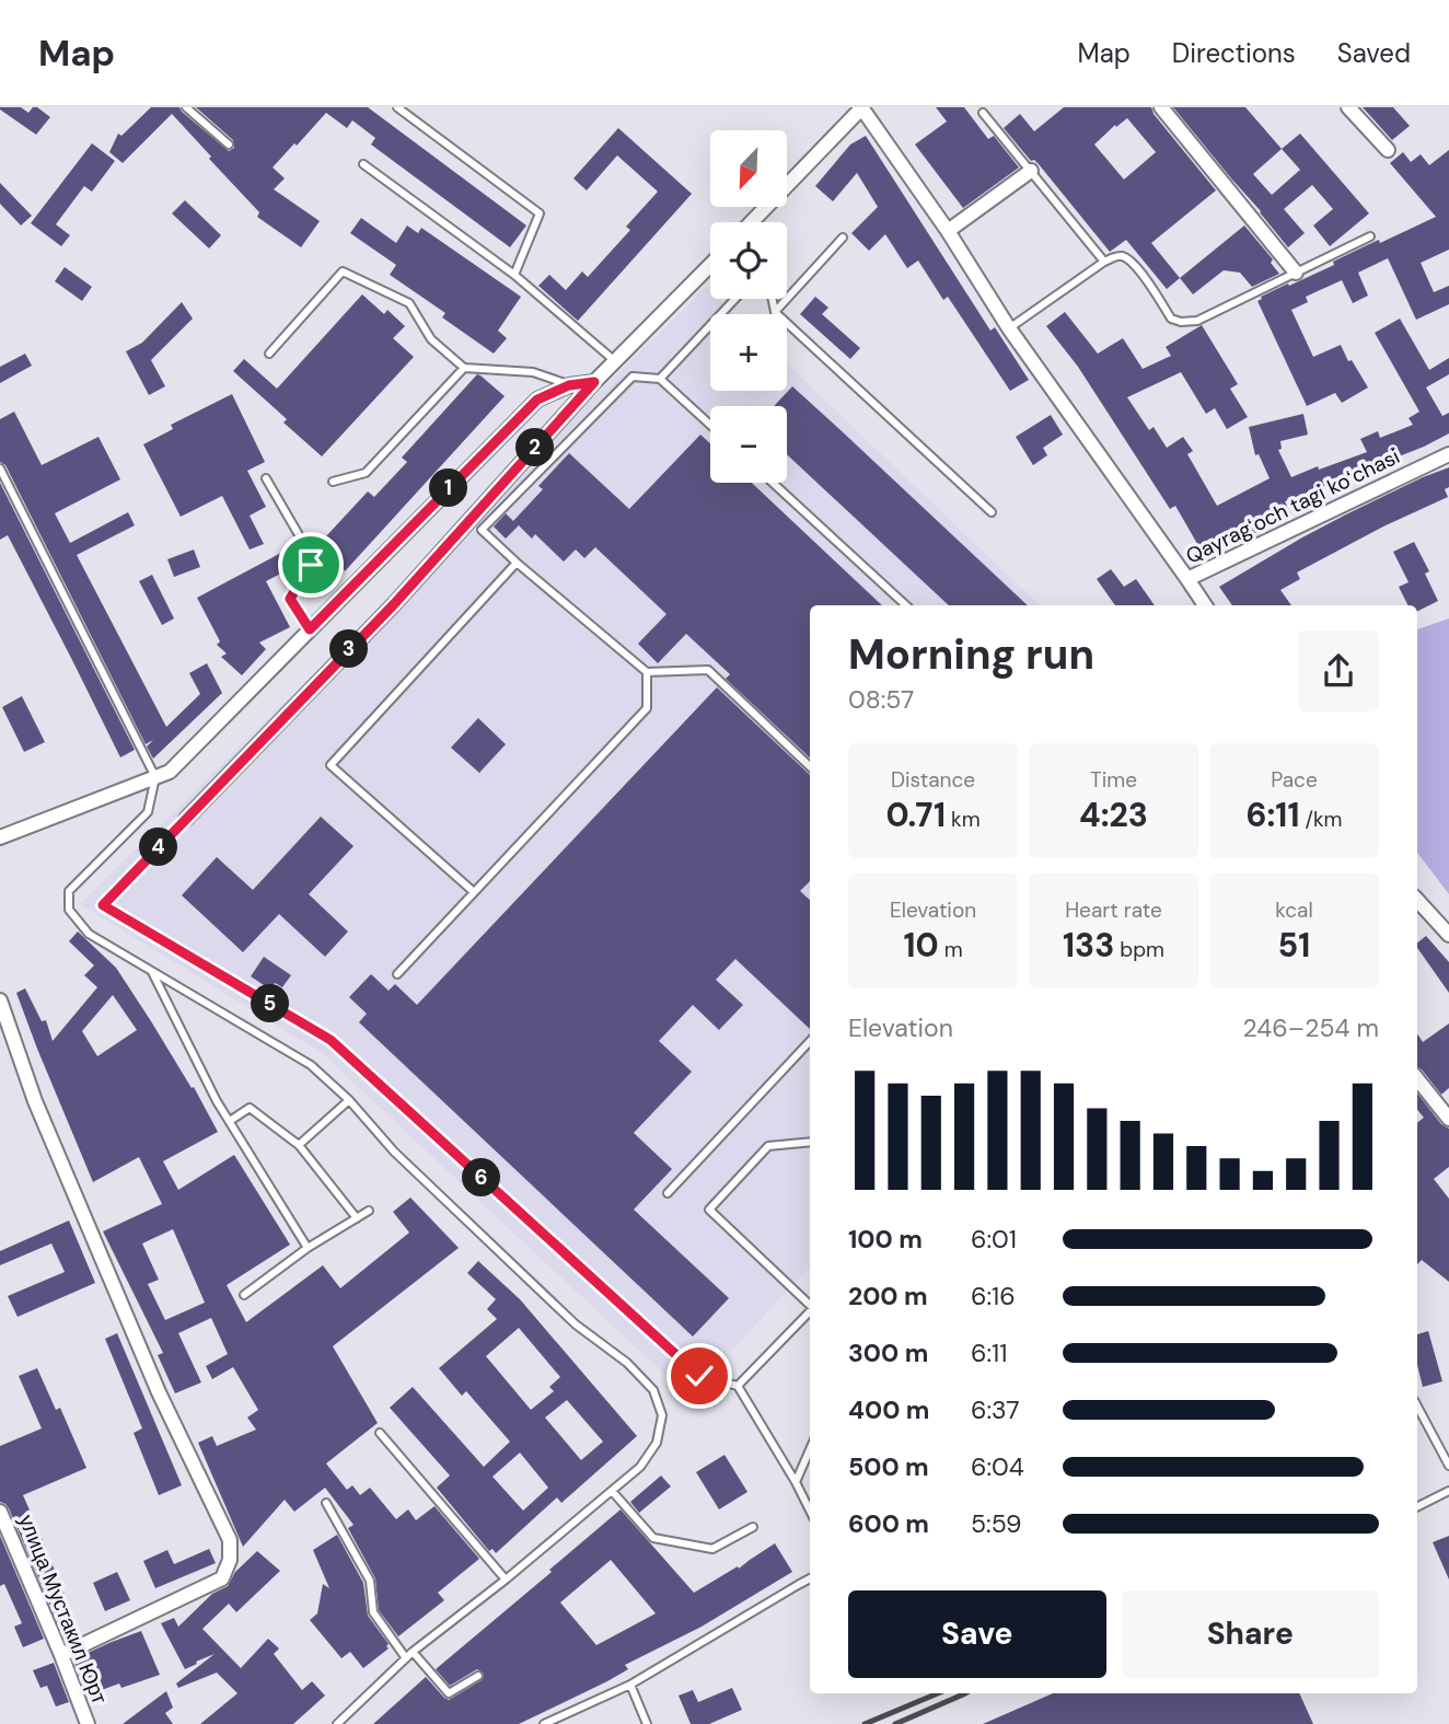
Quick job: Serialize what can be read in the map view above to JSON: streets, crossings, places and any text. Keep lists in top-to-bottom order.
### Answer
{
  "streets": {
    "street": ["Qayragʻoch tagi koʻchasi", "улица Мустакил Юрт"]
  },
  "north": "bottom left",
  "page": {
    "header": "Map",
    "nav": ["Map", "Directions", "Saved"],
    "map_buttons": ["+", "−"],
    "pins": [
      "2",
      "1",
      "3",
      "4",
      "5",
      "6"
    ],
    "heading": ["Morning run", "08:57"],
    "stats": [
      ["Distance", "0.71 km"],
      ["Time", "4:23"],
      ["Pace", "6:11 /km"],
      ["Elevation", "10 m"],
      ["Heart rate", "133 bpm"],
      ["kcal", "51"]
    ],
    "chart": ["Elevation", "246–254 m"],
    "list": [
      {
        "name": "100 m",
        "note": "6:01"
      },
      {
        "name": "200 m",
        "note": "6:16"
      },
      {
        "name": "300 m",
        "note": "6:11"
      },
      {
        "name": "400 m",
        "note": "6:37"
      },
      {
        "name": "500 m",
        "note": "6:04"
      },
      {
        "name": "600 m",
        "note": "5:59"
      }
    ],
    "buttons": ["Save", "Share"]
  }
}
